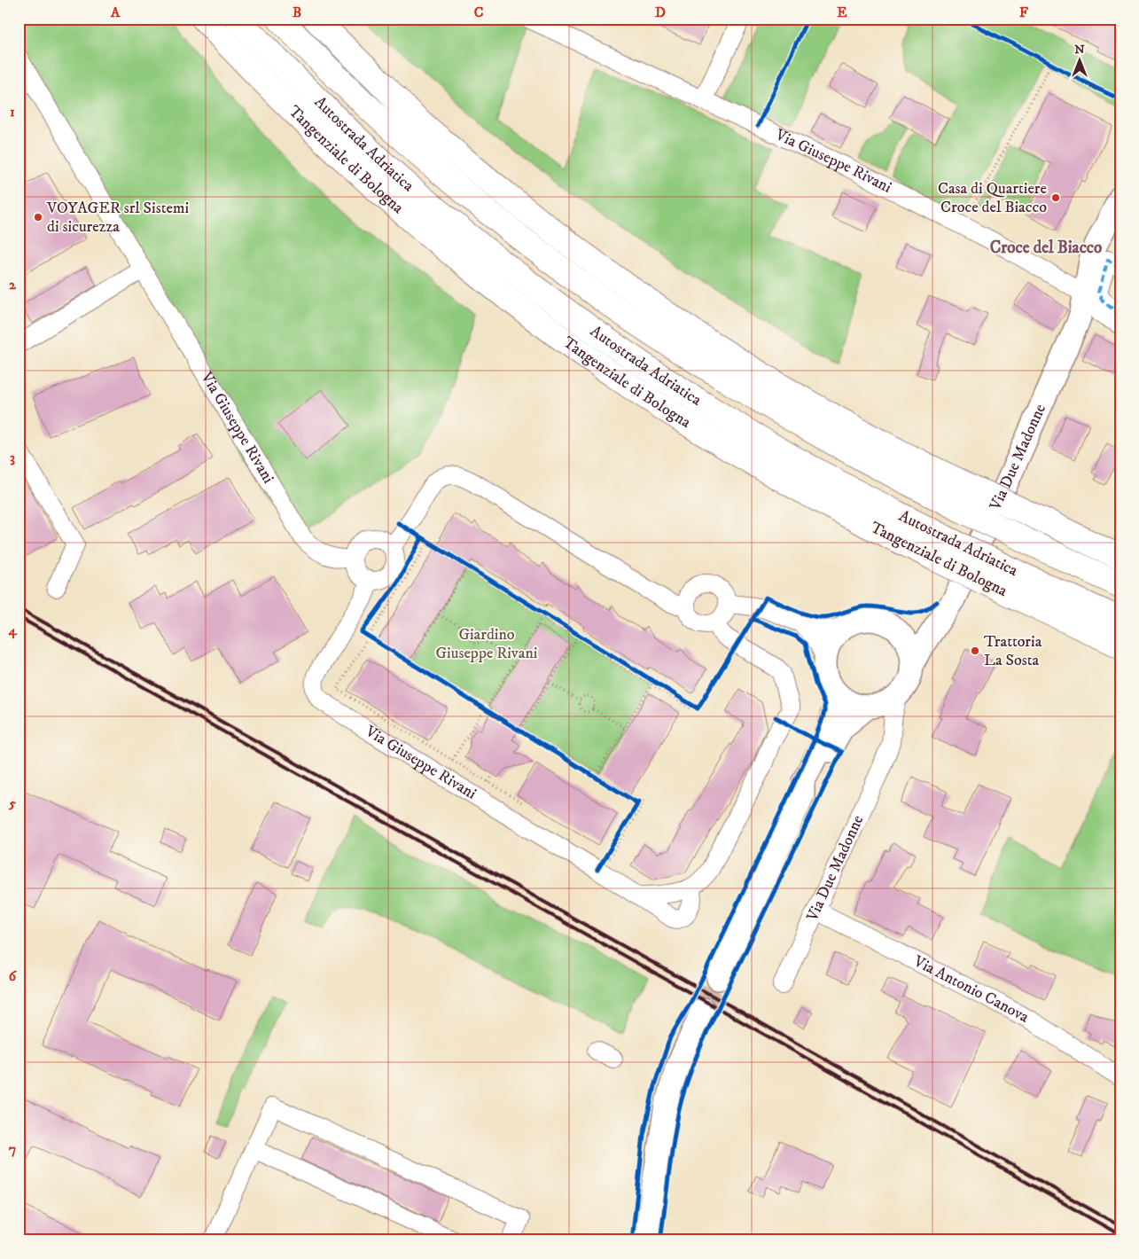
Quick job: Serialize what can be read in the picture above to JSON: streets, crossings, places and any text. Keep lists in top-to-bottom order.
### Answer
{
  "streets": {
    "highway": ["Autostrada Adriatica", "Tangenziale di Bologna"],
    "main road": ["Via Due Madonne"],
    "street": ["Via Giuseppe Rivani", "Via Antonio Canova"]
  },
  "crossings": [
    ["Autostrada Adriatica", "Tangenziale di Bologna"],
    ["Via Giuseppe Rivani", "Via Due Madonne"],
    ["Via Due Madonne", "Via Antonio Canova"]
  ],
  "districts": ["Croce del Biacco"],
  "parks": ["Giardino Giuseppe Rivani"],
  "places": ["Casa di Quartiere Croce del Biacco", "VOYAGER srl Sistemi di sicurezza", "Trattoria La Sosta"],
  "north": "top",
  "grid": {
    "columns": [
      "A",
      "B",
      "C",
      "D",
      "E",
      "F"
    ],
    "rows": [
      "1",
      "2",
      "3",
      "4",
      "5",
      "6",
      "7"
    ]
  }
}
